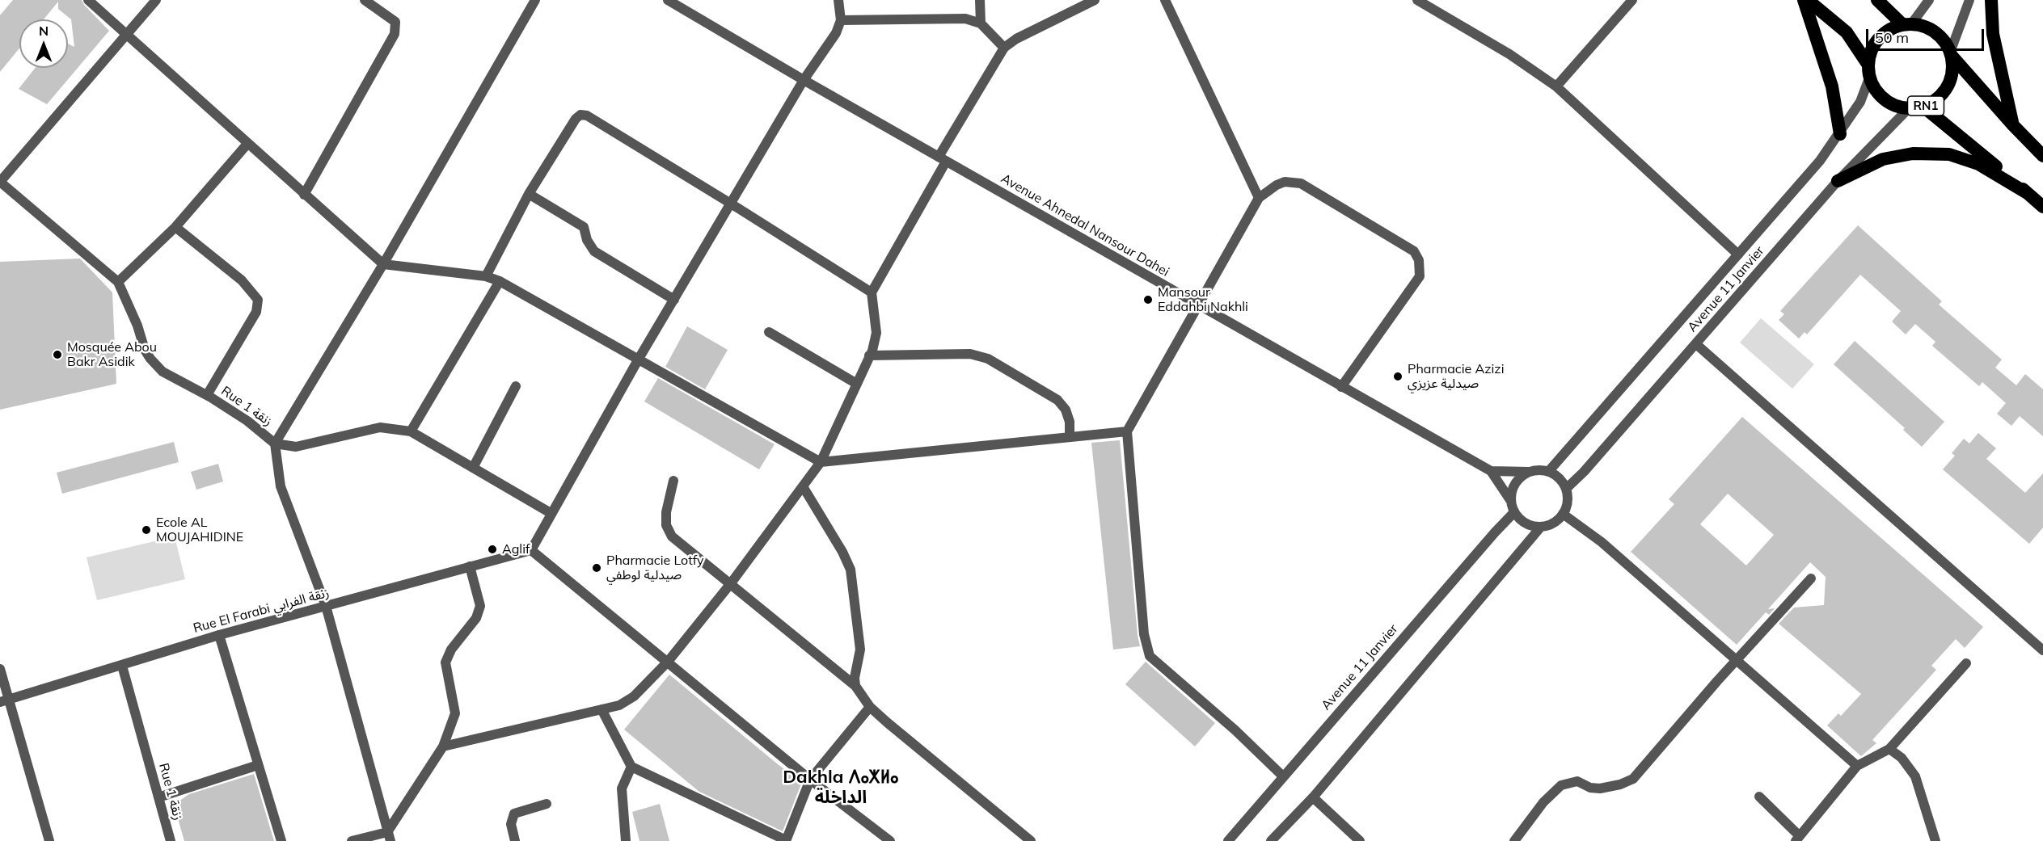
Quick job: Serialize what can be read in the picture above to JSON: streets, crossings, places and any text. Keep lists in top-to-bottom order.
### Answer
{
  "streets": {
    "highway": ["RN1"],
    "street": [
      "Avenue Ahnedal Nansour Dahei",
      "Avenue 11 Janvier",
      "Rue 1 زنقة",
      "Rue El Farabi زنقة الفرابي"
    ]
  },
  "crossings": [
    ["RN1", "Avenue 11 Janvier"],
    ["Avenue Ahnedal Nansour Dahei", "Avenue 11 Janvier"],
    ["Rue 1 زنقة", "Rue El Farabi زنقة الفرابي"]
  ],
  "districts": ["Dakhla ⴷⴰⵅⵍⴰ الداخلة"],
  "places": [
    "Mansour Eddahbi Nakhli",
    "Mosquée Abou Bakr Asidik",
    "Pharmacie Azizi صيدلية عزيزي",
    "Ecole AL MOUJAHIDINE",
    "Aglif",
    "Pharmacie Lotfy صيدلية لوطفي"
  ],
  "scale_bar": "50 m",
  "north": "top"
}
